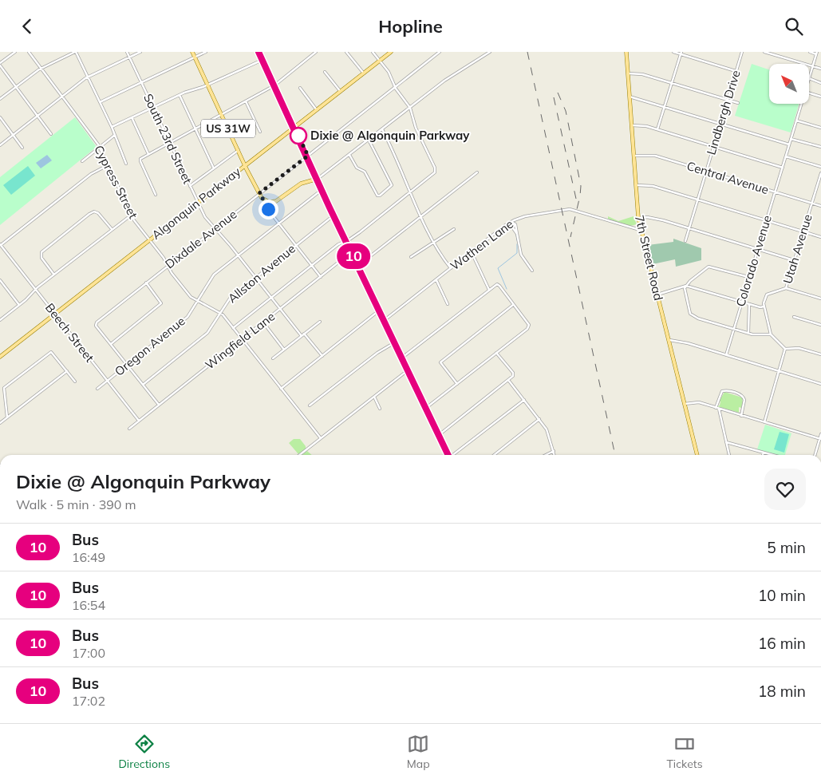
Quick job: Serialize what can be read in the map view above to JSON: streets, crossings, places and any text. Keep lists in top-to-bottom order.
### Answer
{
  "streets": {
    "main road": ["US 31W", "Algonquin Parkway", "7th Street Road"],
    "street": [
      "Lindbergh Drive",
      "South 23rd Street",
      "Central Avenue",
      "Cypress Street",
      "Dixdale Avenue",
      "Wathen Lane",
      "Utah Avenue",
      "Colorado Avenue",
      "Allston Avenue",
      "Beech Street",
      "Wingfield Lane",
      "Oregon Avenue"
    ]
  },
  "crossings": [
    ["Lindbergh Drive", "Central Avenue"],
    ["US 31W", "Algonquin Parkway"],
    ["US 31W", "Dixdale Avenue"],
    ["South 23rd Street", "Algonquin Parkway"],
    ["South 23rd Street", "Dixdale Avenue"],
    ["South 23rd Street", "Allston Avenue"],
    ["South 23rd Street", "Wingfield Lane"],
    ["South 23rd Street", "Oregon Avenue"],
    ["Central Avenue", "Utah Avenue"],
    ["Central Avenue", "7th Street Road"],
    ["Central Avenue", "Colorado Avenue"],
    ["Cypress Street", "Algonquin Parkway"],
    ["Cypress Street", "Dixdale Avenue"],
    ["Cypress Street", "Allston Avenue"],
    ["Cypress Street", "Wingfield Lane"],
    ["Cypress Street", "Oregon Avenue"],
    ["Algonquin Parkway", "Beech Street"],
    ["Wathen Lane", "7th Street Road"],
    ["Beech Street", "Wingfield Lane"],
    ["Beech Street", "Oregon Avenue"]
  ],
  "places": ["Dixie @ Algonquin Parkway"],
  "lines": ["bus line 10"],
  "north": "top left",
  "page": {
    "header": "Hopline",
    "on_map": "10",
    "heading": ["Dixie @ Algonquin Parkway", "Walk · 5 min · 390 m"],
    "list": [
      {
        "mark": "10",
        "name": "Bus",
        "note": "16:49",
        "value": "5 min"
      },
      {
        "mark": "10",
        "name": "Bus",
        "note": "16:54",
        "value": "10 min"
      },
      {
        "mark": "10",
        "name": "Bus",
        "note": "17:00",
        "value": "16 min"
      },
      {
        "mark": "10",
        "name": "Bus",
        "note": "17:02",
        "value": "18 min"
      }
    ],
    "tabs": ["Directions", "Map", "Tickets"]
  }
}
